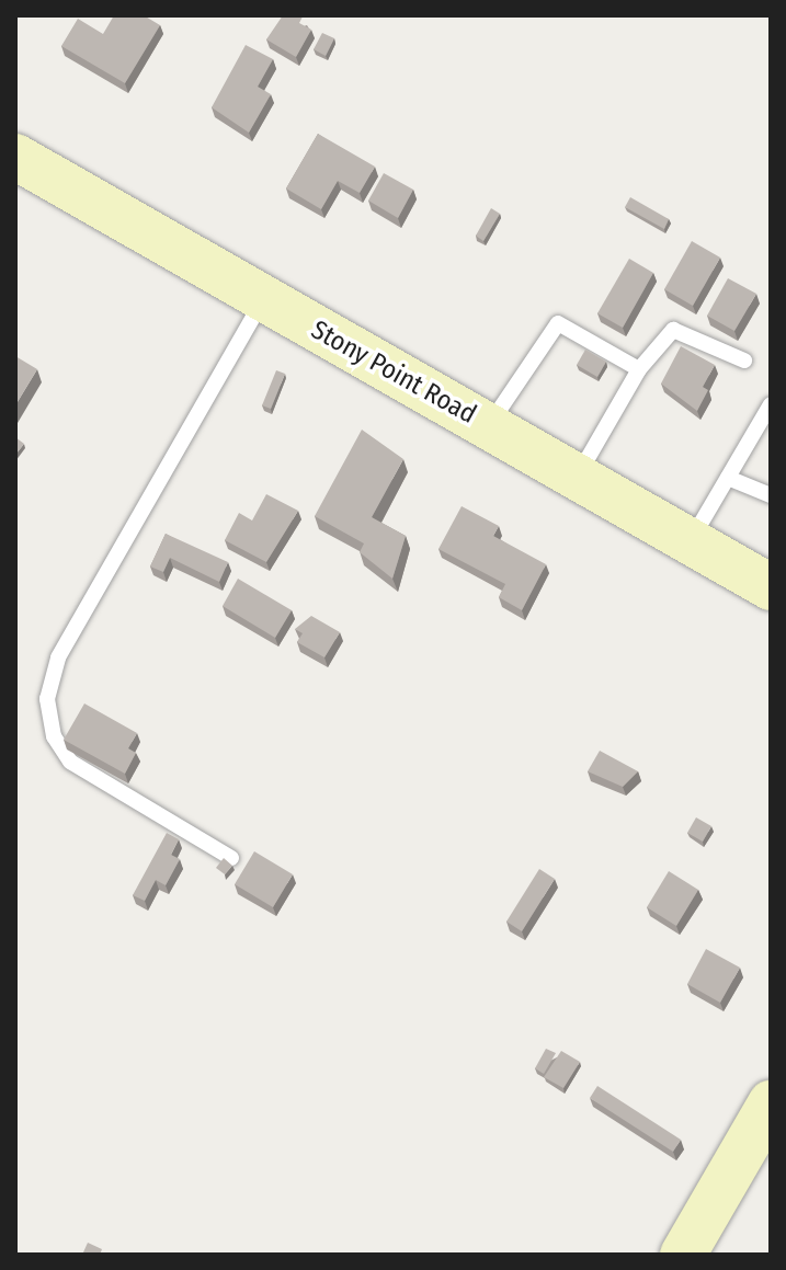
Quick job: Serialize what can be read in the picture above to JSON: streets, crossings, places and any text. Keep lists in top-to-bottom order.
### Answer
{
  "streets": {
    "main road": ["Stony Point Road"]
  }
}
